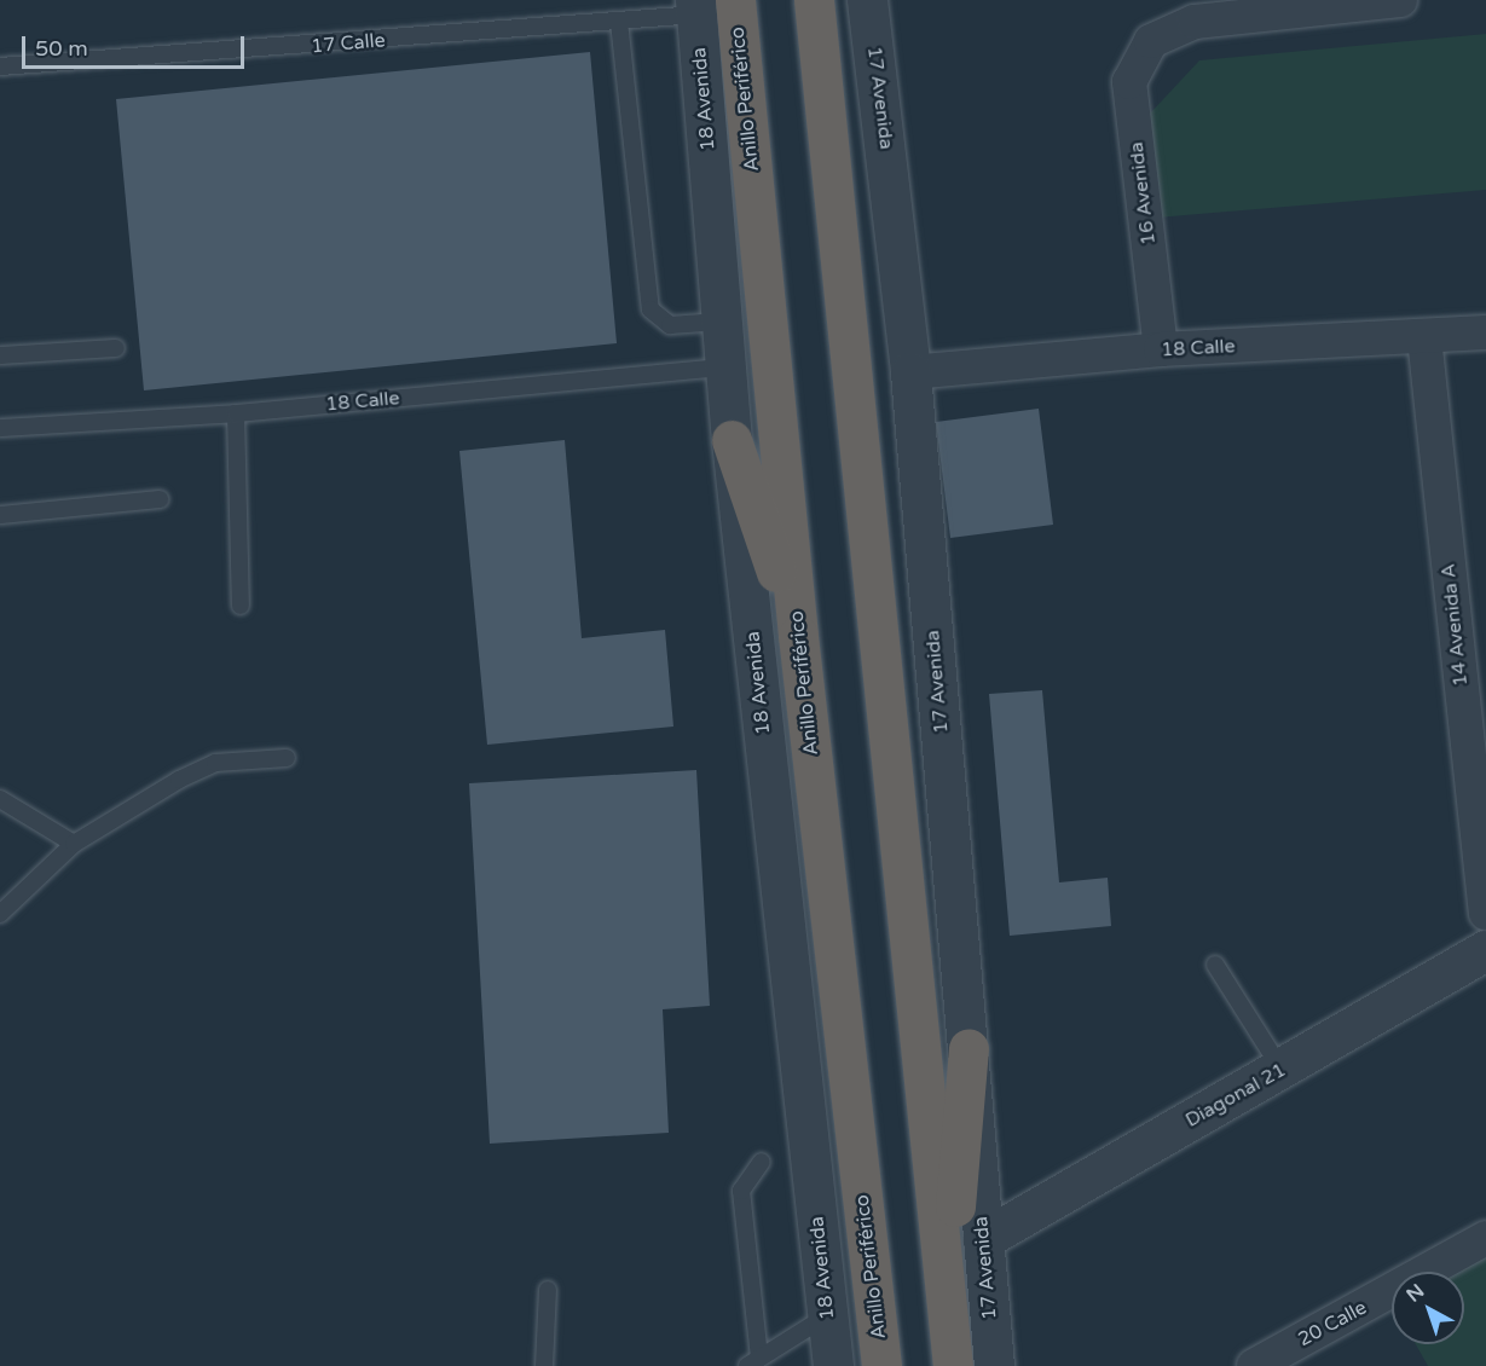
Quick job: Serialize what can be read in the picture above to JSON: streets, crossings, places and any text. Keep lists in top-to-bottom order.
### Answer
{
  "streets": {
    "highway": ["Anillo Periférico"],
    "street": [
      "17 Avenida",
      "18 Avenida",
      "16 Avenida",
      "18 Calle",
      "14 Avenida A",
      "Diagonal 21",
      "20 Calle"
    ],
    "lane": ["17 Calle"]
  },
  "crossings": [
    ["17 Calle", "18 Avenida"],
    ["17 Avenida", "18 Calle"],
    ["17 Avenida", "Diagonal 21"],
    ["18 Avenida", "18 Calle"],
    ["16 Avenida", "18 Calle"],
    ["18 Calle", "14 Avenida A"]
  ],
  "scale_bar": "50 m",
  "north": "top left"
}
